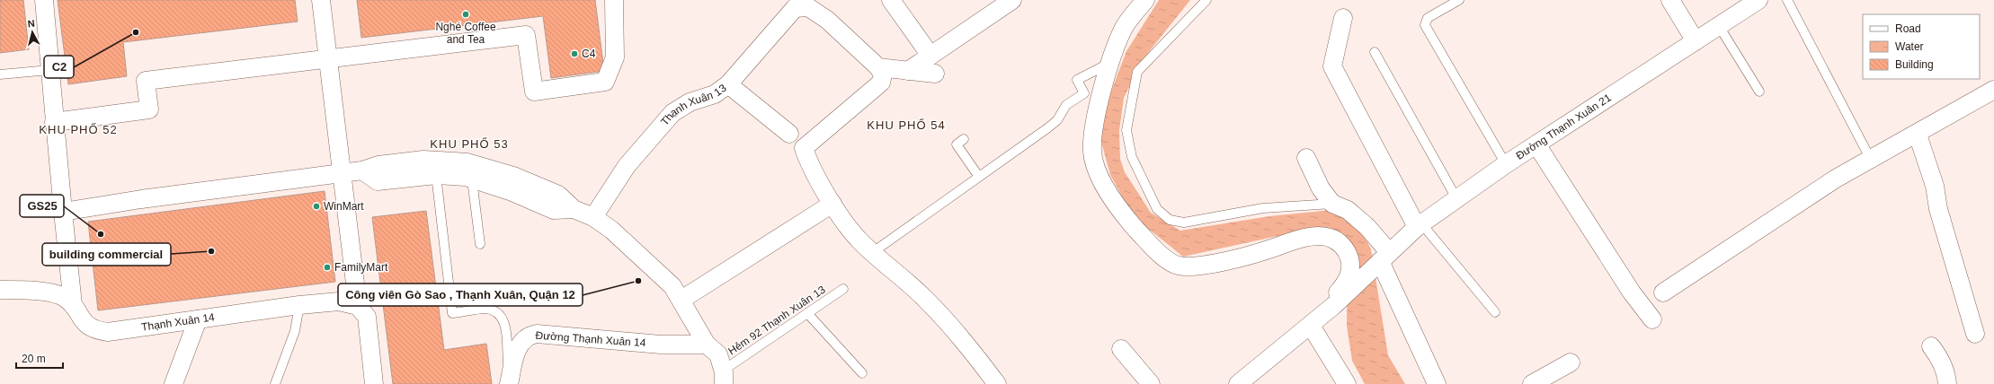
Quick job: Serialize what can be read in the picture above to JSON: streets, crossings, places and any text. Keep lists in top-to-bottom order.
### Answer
{
  "streets": {
    "street": [
      "Thạnh Xuân 13",
      "Đường Thạnh Xuân 21",
      "Thạnh Xuân 14",
      "Đường Thạnh Xuân 14"
    ],
    "lane": ["Hẻm 92 Thạnh Xuân 13"]
  },
  "districts": ["KHU PHỐ 54", "KHU PHỐ 52", "KHU PHỐ 53"],
  "places": [
    "Nghé Coffee and Tea",
    "С2",
    "C4",
    "WinMart",
    "GS25",
    "building commercial",
    "FamilyMart",
    "Công viên Gò Sao , Thạnh Xuân, Quận 12"
  ],
  "legend": ["Road", "Water", "Building"],
  "scale_bar": "20 m",
  "north": "top"
}
